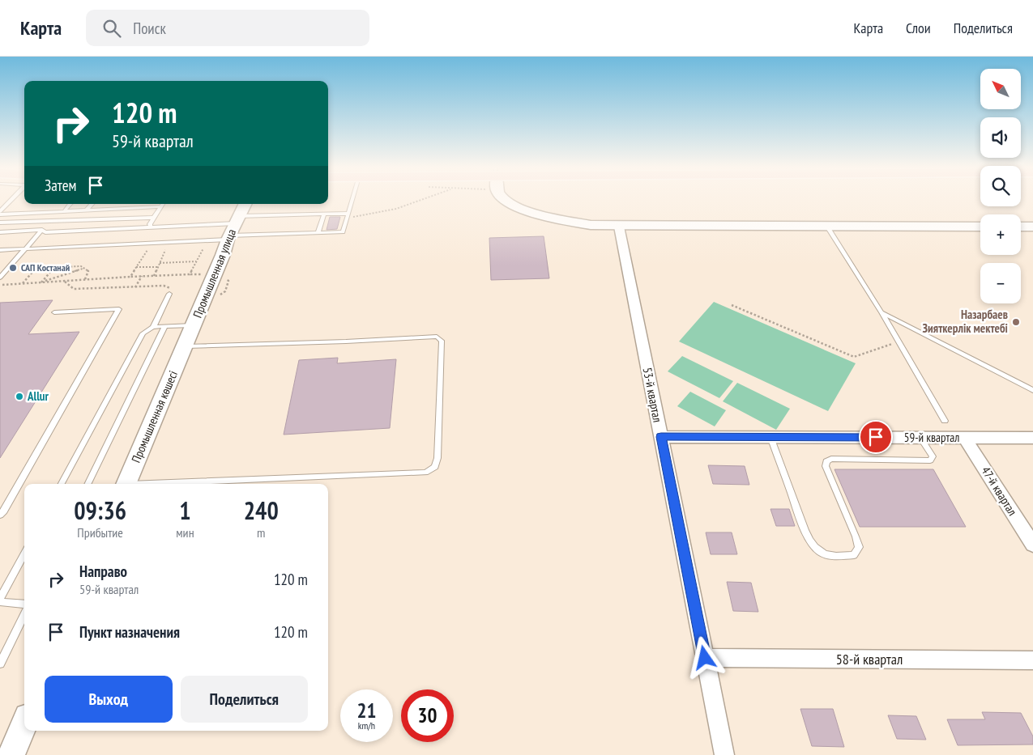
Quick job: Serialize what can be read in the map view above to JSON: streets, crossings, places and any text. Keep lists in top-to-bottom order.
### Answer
{
  "streets": {
    "street": [
      "Промышленная улица",
      "53-й квартал",
      "Промышленная көшесі",
      "59-й квартал",
      "47-й квартал",
      "58-й квартал"
    ]
  },
  "crossings": [
    ["Промышленная улица", "Промышленная көшесі"],
    ["53-й квартал", "59-й квартал"],
    ["53-й квартал", "58-й квартал"],
    ["59-й квартал", "47-й квартал"]
  ],
  "places": ["САП Костанай", "Назарбаев Зияткерлік мектебі", "Allur"],
  "north": "top left",
  "page": {
    "header": "Карта",
    "search": "Поиск",
    "nav": ["Карта", "Слои", "Поделиться"],
    "map_buttons": ["+", "−"],
    "turn": ["120 m", "59-й квартал"],
    "then": "Затем",
    "eta": [
      "09:36",
      "Прибытие",
      "1",
      "мин",
      "240",
      "m"
    ],
    "list": [
      {
        "name": "Направо",
        "note": "59-й квартал",
        "value": "120 m"
      },
      {
        "name": "Пункт назначения",
        "value": "120 m"
      }
    ],
    "buttons": ["Выход", "Поделиться"],
    "speed": "21 km/h",
    "limit": "30"
  }
}
